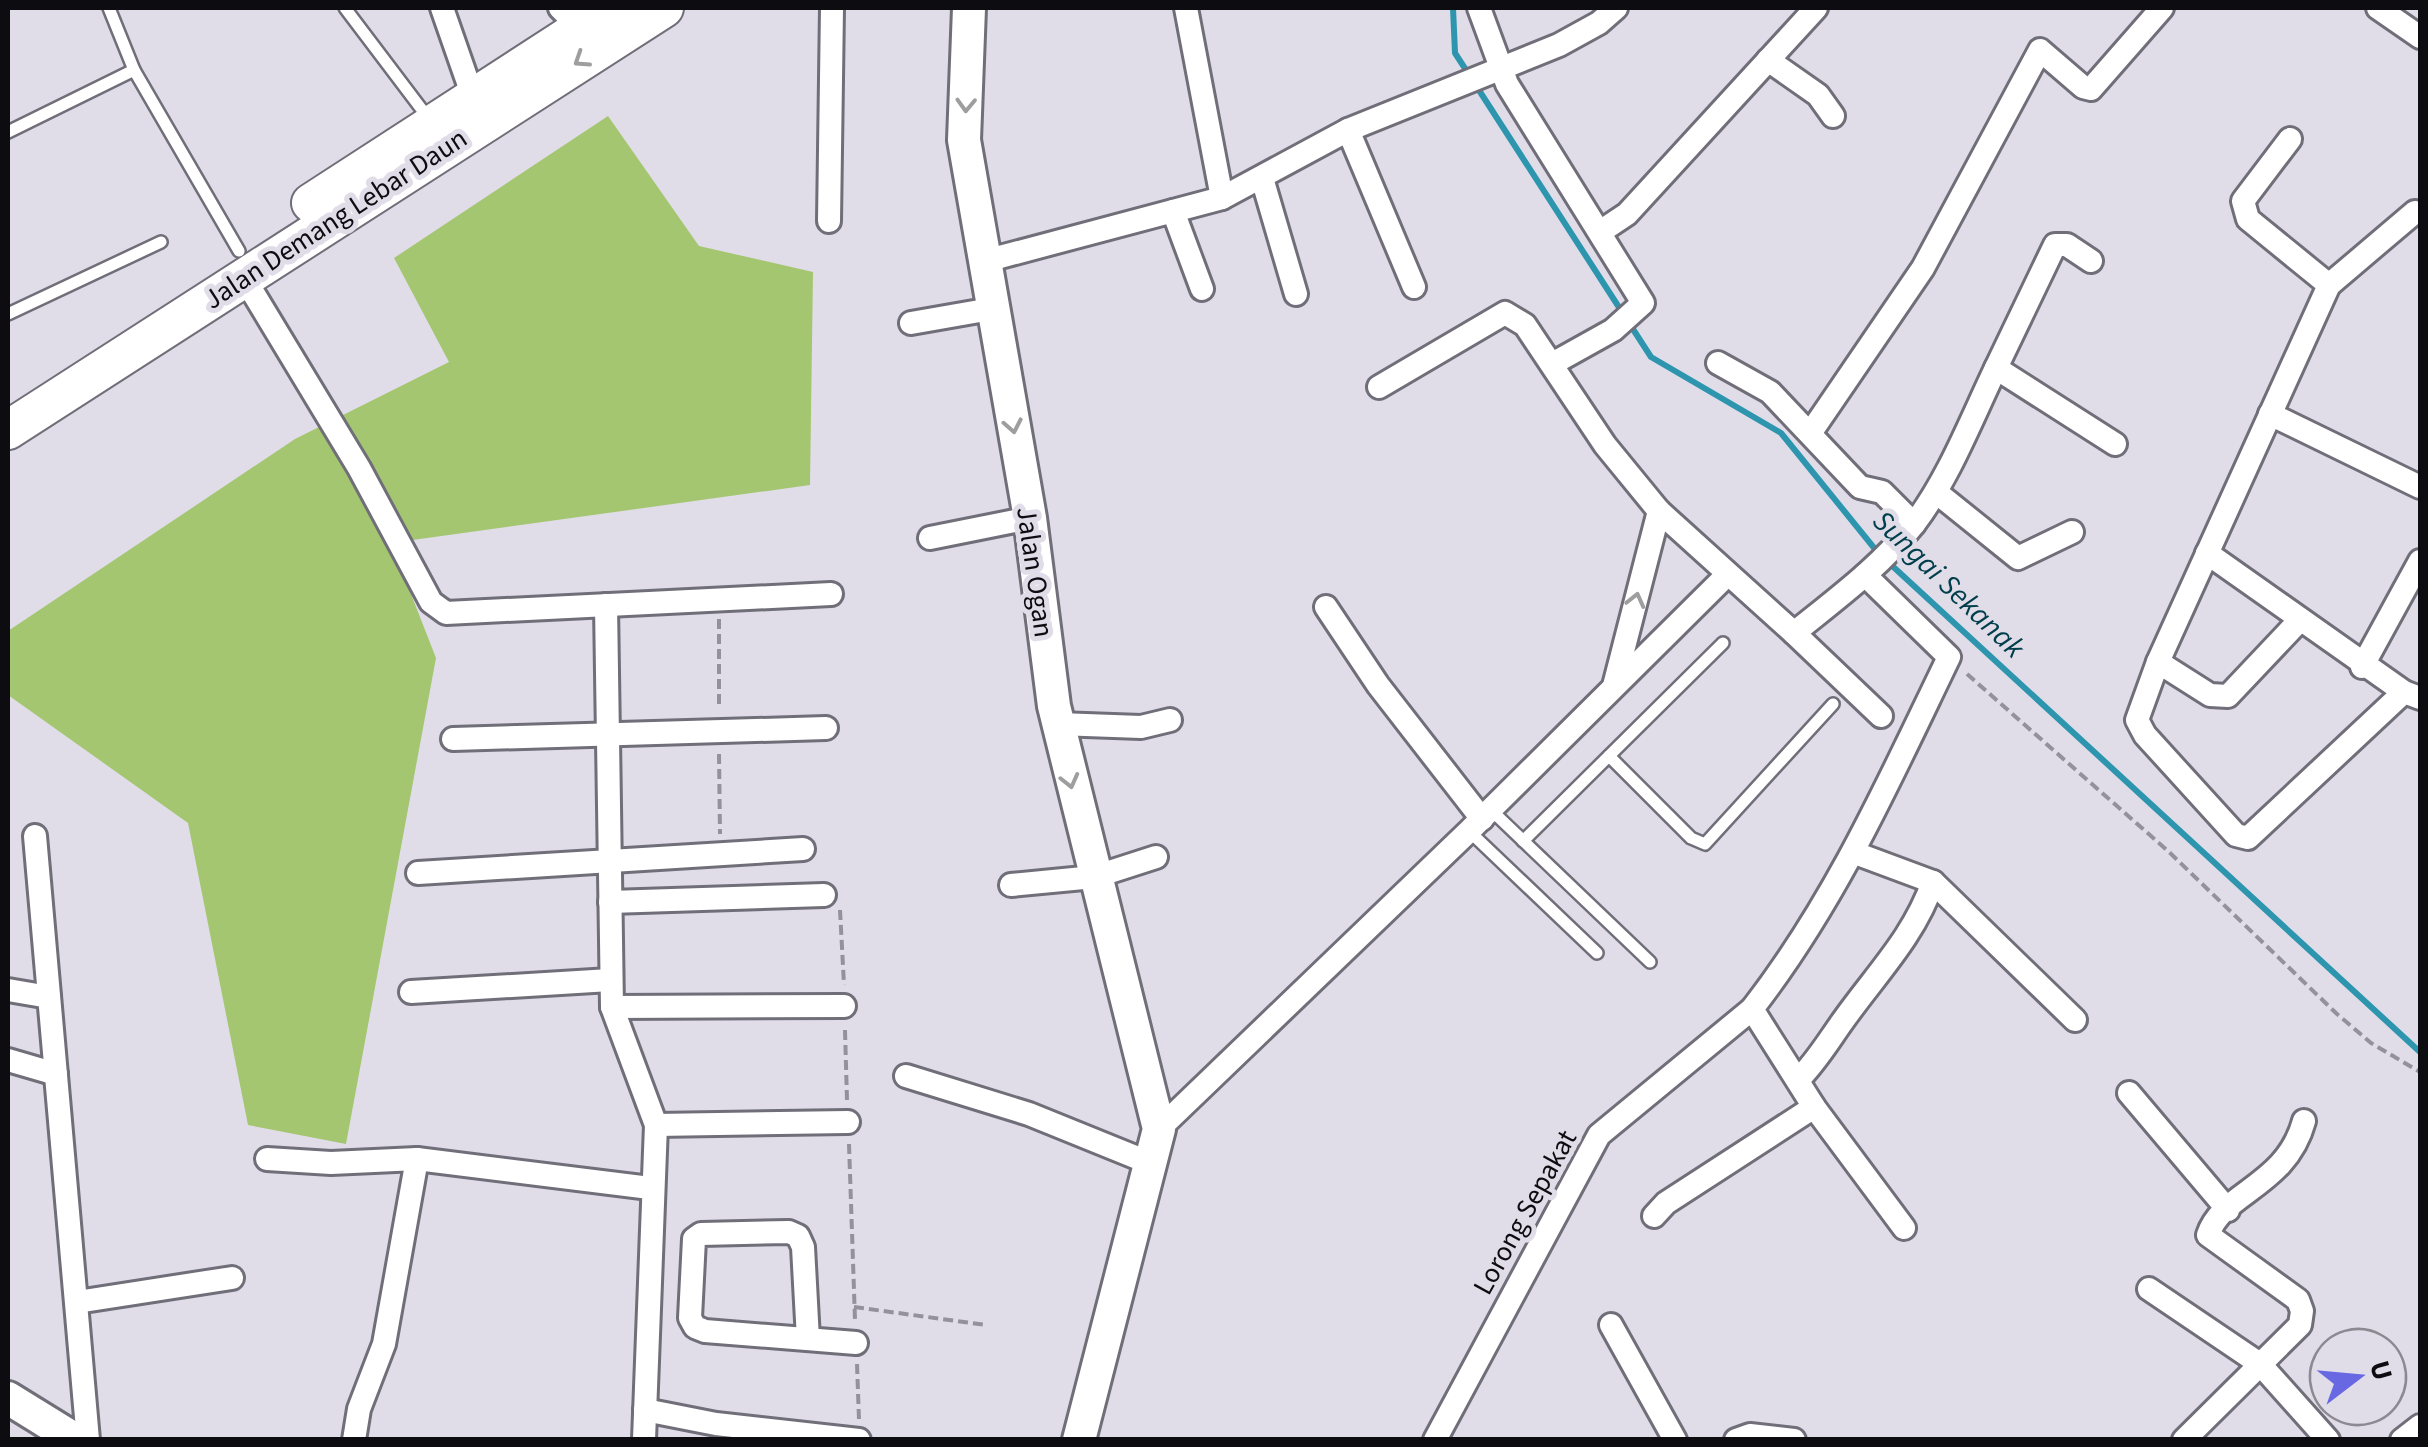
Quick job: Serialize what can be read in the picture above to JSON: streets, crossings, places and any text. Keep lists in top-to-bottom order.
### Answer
{
  "streets": {
    "highway": ["Jalan Demang Lebar Daun"],
    "main road": ["Jalan Ogan"],
    "street": ["Lorong Sepakat"]
  },
  "one_way": ["Jalan Ogan"],
  "water": ["Sungai Sekanak"],
  "north": "right"
}
